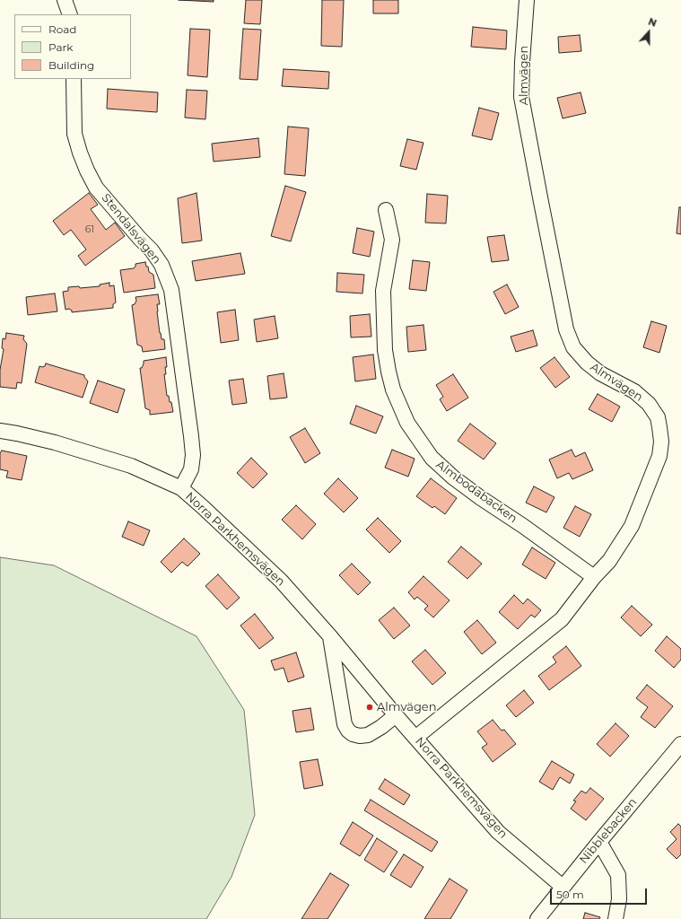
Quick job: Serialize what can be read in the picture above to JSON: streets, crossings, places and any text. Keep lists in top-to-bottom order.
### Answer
{
  "streets": {
    "street": [
      "Almvägen",
      "Stendalsvägen",
      "Almbodabacken",
      "Norra Parkhemsvägen",
      "Nibblebacken"
    ]
  },
  "crossings": [
    ["Almvägen", "Almbodabacken"],
    ["Almvägen", "Norra Parkhemsvägen"],
    ["Stendalsvägen", "Norra Parkhemsvägen"],
    ["Norra Parkhemsvägen", "Nibblebacken"]
  ],
  "places": ["Almvägen"],
  "house_numbers": ["61"],
  "legend": ["Road", "Park", "Building"],
  "scale_bar": "50 m",
  "north": "top"
}
